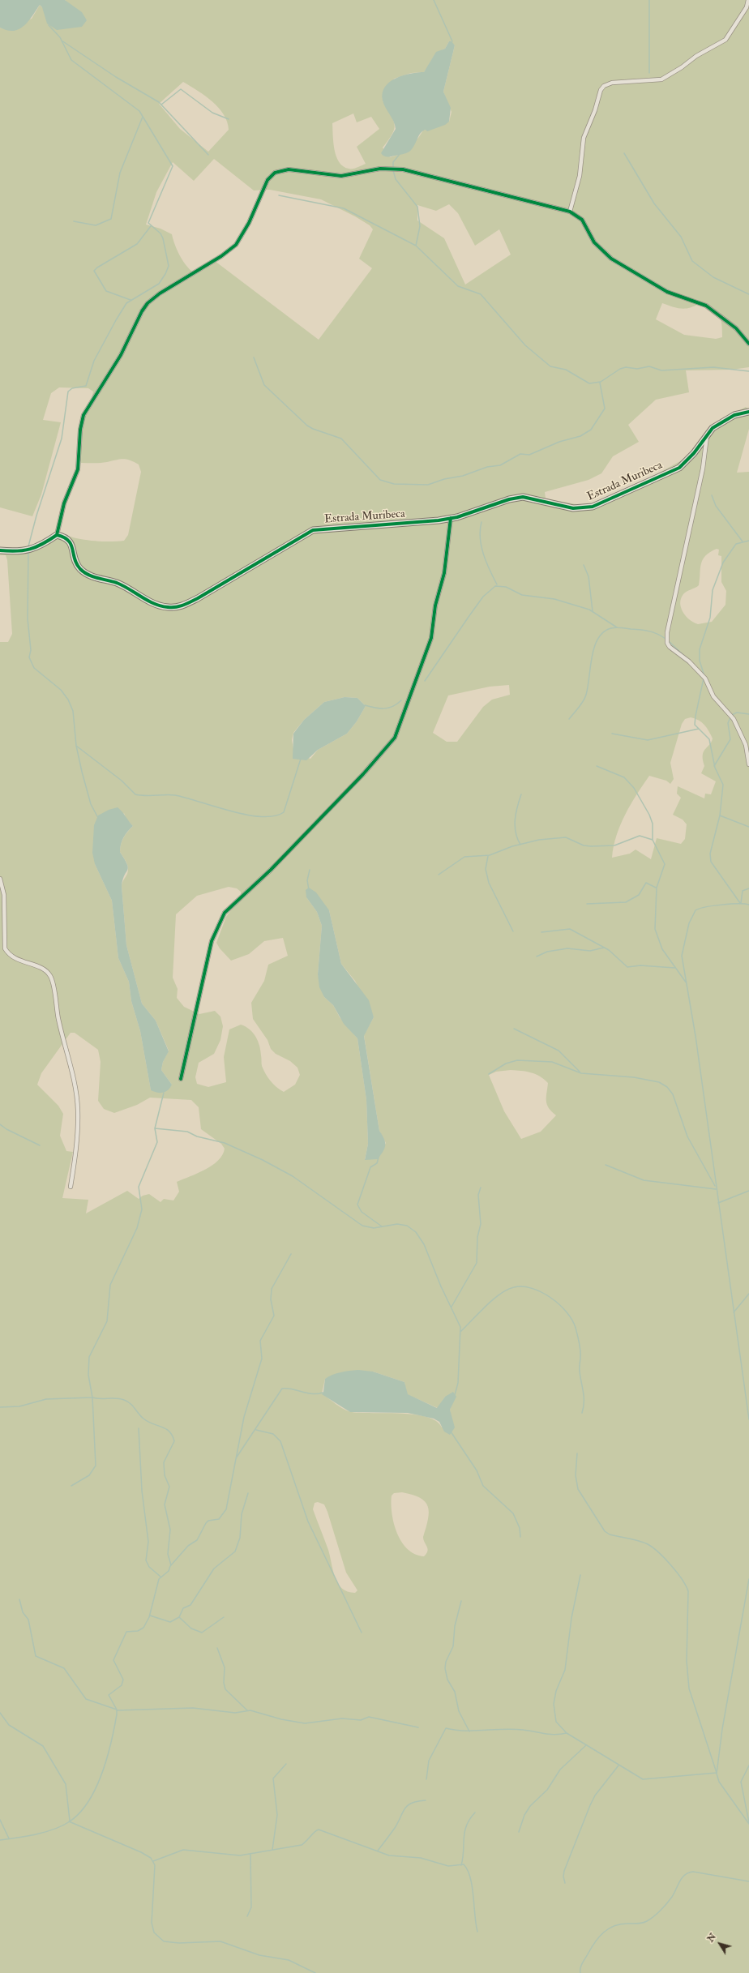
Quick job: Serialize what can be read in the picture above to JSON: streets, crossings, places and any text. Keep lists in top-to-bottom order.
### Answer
{
  "streets": {
    "street": ["Estrada Muribeca"]
  },
  "north": "top left"
}
